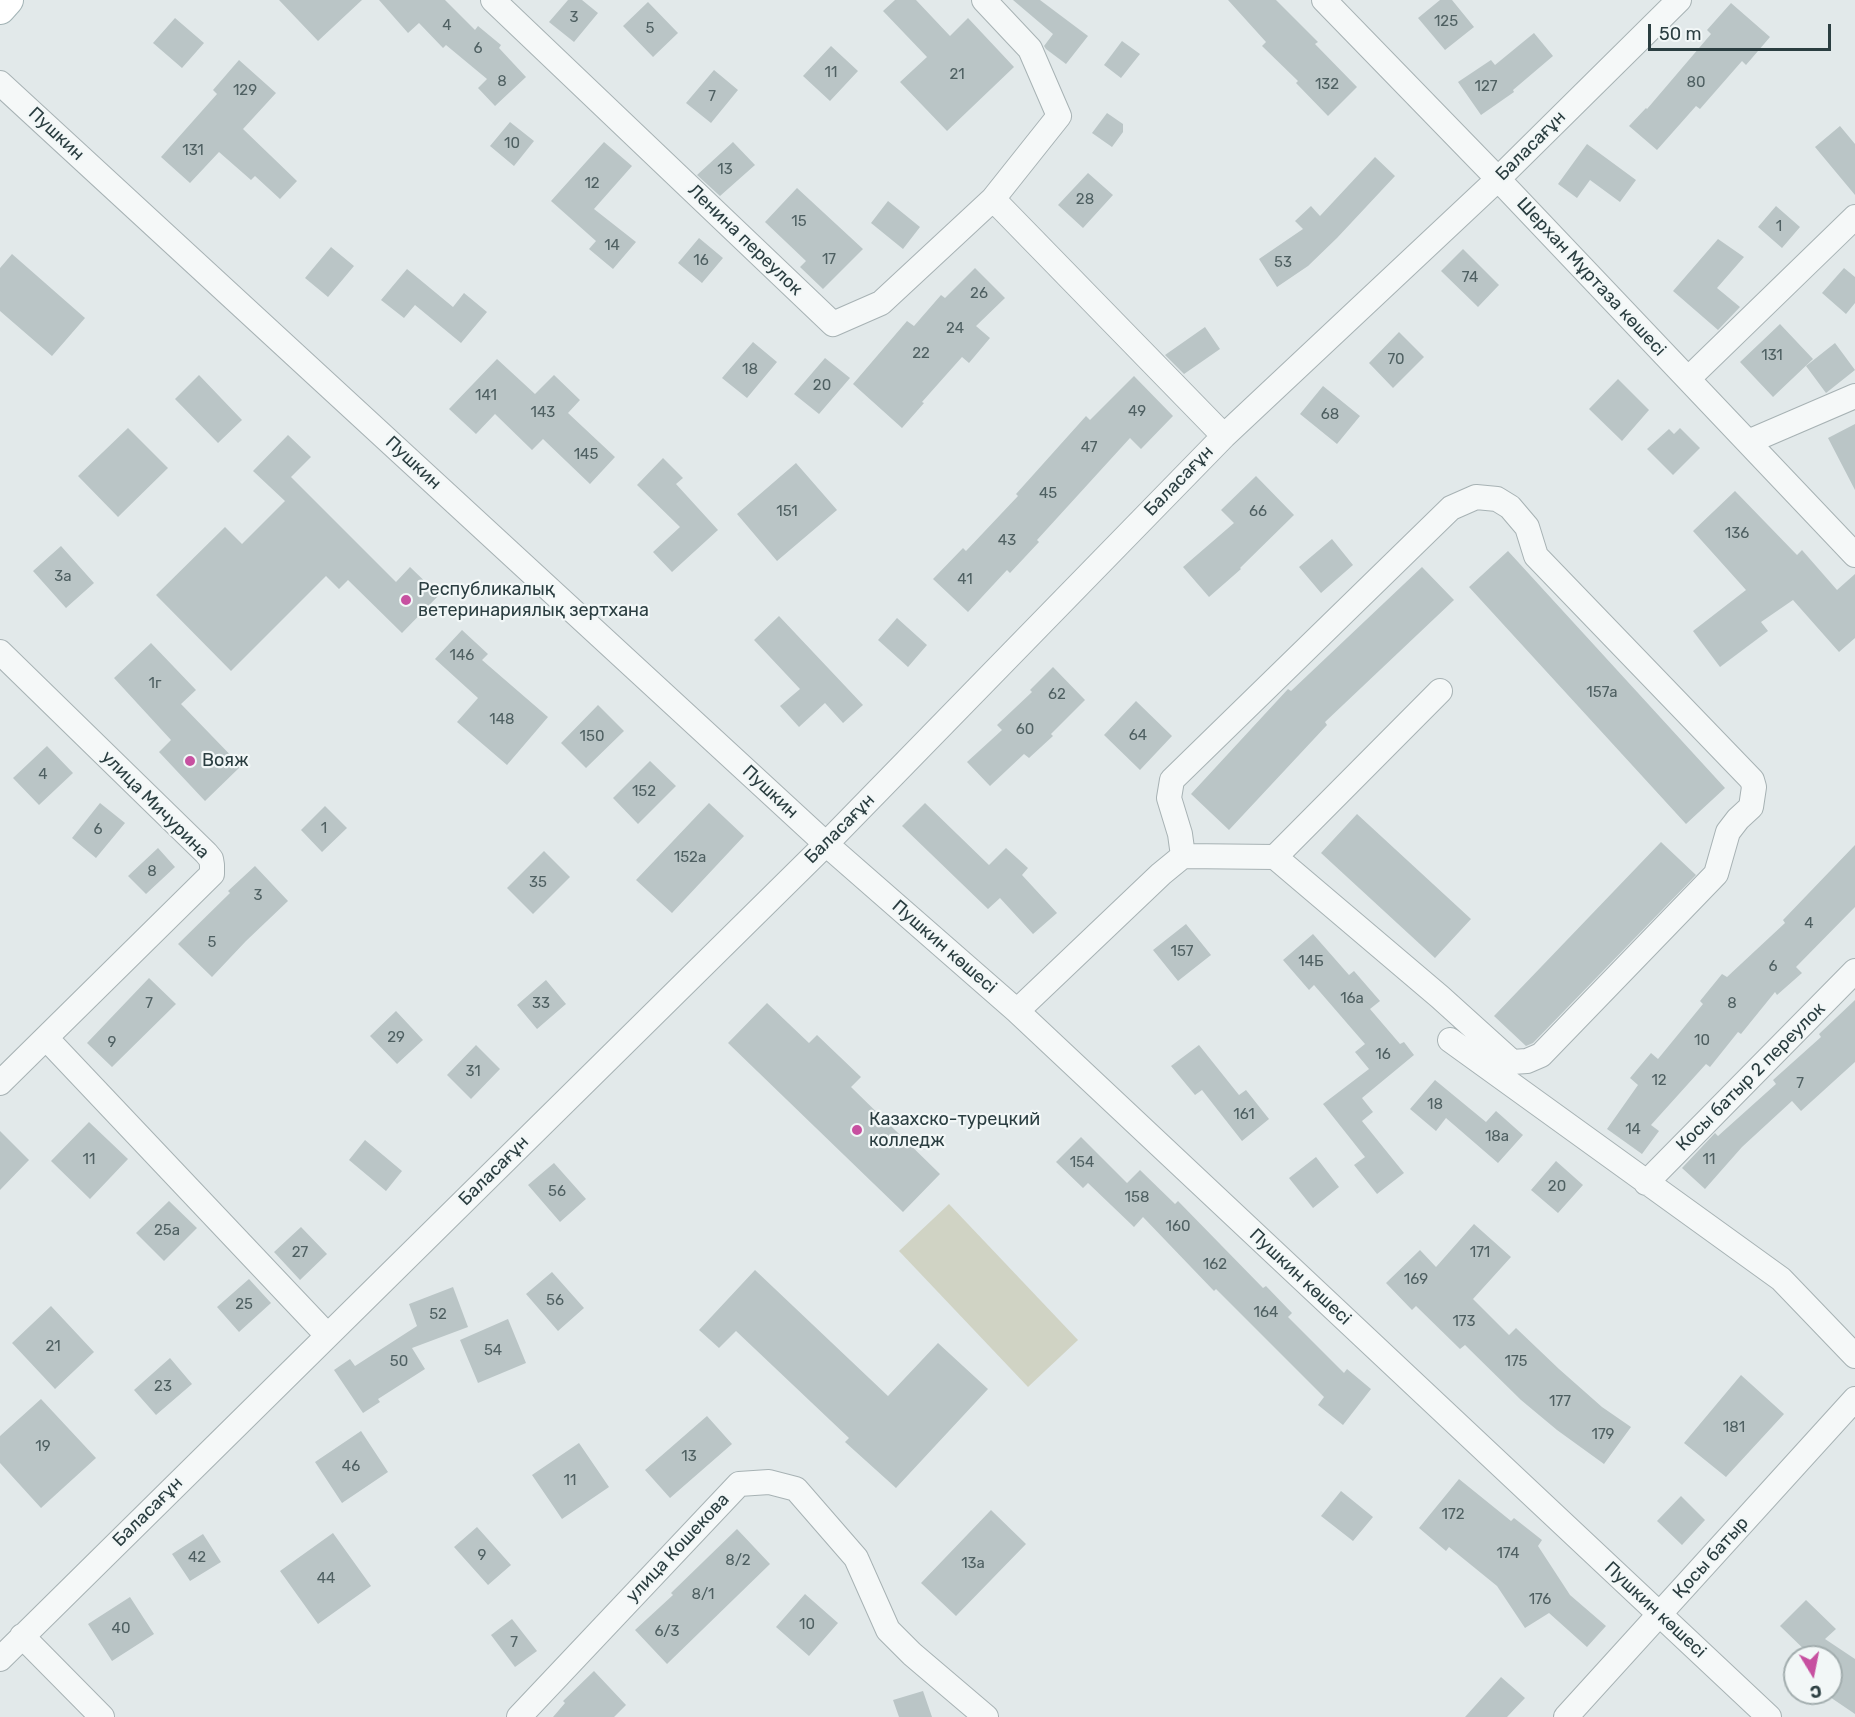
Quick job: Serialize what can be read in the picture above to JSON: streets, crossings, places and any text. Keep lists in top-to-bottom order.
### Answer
{
  "streets": {
    "street": [
      "Пушкин",
      "Баласағұн",
      "Ленина переулок",
      "Шерхан Мұртаза көшесі",
      "улица Мичурина",
      "Пушкин көшесі",
      "Косы батыр 2 переулок",
      "улица Кошекова",
      "Қосы батыр"
    ]
  },
  "crossings": [
    ["Пушкин", "Баласағұн"],
    ["Пушкин", "Пушкин көшесі"],
    ["Баласағұн", "Шерхан Мұртаза көшесі"],
    ["Баласағұн", "Пушкин көшесі"],
    ["Пушкин көшесі", "Қосы батыр"]
  ],
  "places": ["Республикалық ветеринариялық зертхана", "Вояж", "Казахско-турецкий колледж"],
  "house_numbers": [
    "3",
    "125",
    "4",
    "5",
    "6",
    "11",
    "21",
    "8",
    "80",
    "132",
    "127",
    "129",
    "7",
    "10",
    "131",
    "13",
    "12",
    "28",
    "15",
    "1",
    "14",
    "17",
    "16",
    "53",
    "74",
    "26",
    "24",
    "22",
    "131",
    "70",
    "18",
    "20",
    "141",
    "49",
    "143",
    "68",
    "47",
    "145",
    "45",
    "151",
    "66",
    "136",
    "43",
    "3а",
    "41",
    "146",
    "1г",
    "157а",
    "62",
    "148",
    "60",
    "64",
    "150",
    "4",
    "152",
    "1",
    "6",
    "152а",
    "8",
    "35",
    "3",
    "4",
    "5",
    "157",
    "14Б",
    "6",
    "16а",
    "7",
    "33",
    "8",
    "29",
    "10",
    "9",
    "16",
    "31",
    "12",
    "7",
    "18",
    "161",
    "14",
    "18а",
    "11",
    "11",
    "154",
    "20",
    "56",
    "158",
    "160",
    "25а",
    "27",
    "171",
    "162",
    "169",
    "56",
    "25",
    "164",
    "52",
    "173",
    "21",
    "54",
    "50",
    "175",
    "23",
    "177",
    "181",
    "179",
    "19",
    "13",
    "46",
    "11",
    "172",
    "174",
    "9",
    "42",
    "8/2",
    "13а",
    "44",
    "8/1",
    "176",
    "10",
    "40",
    "6/3",
    "7"
  ],
  "scale_bar": "50 m",
  "north": "bottom"
}
